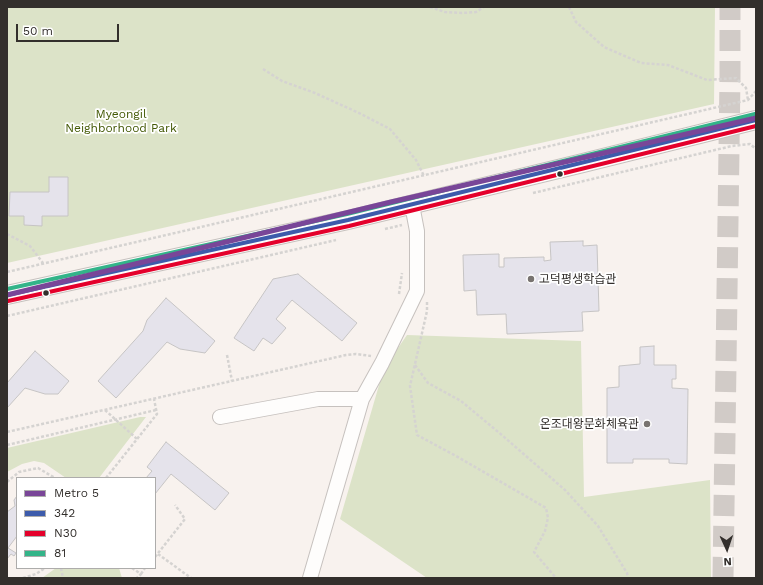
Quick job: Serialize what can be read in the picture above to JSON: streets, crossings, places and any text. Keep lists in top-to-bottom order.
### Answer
{
  "parks": ["Myeongil Neighborhood Park"],
  "places": ["고덕평생학습관", "온조대왕문화체육관"],
  "lines": [
    "transit line 81",
    "metro line 5",
    "transit line 342",
    "transit line N30"
  ],
  "legend": [
    "Metro 5",
    "342",
    "N30",
    "81"
  ],
  "scale_bar": "50 m",
  "north": "bottom"
}
